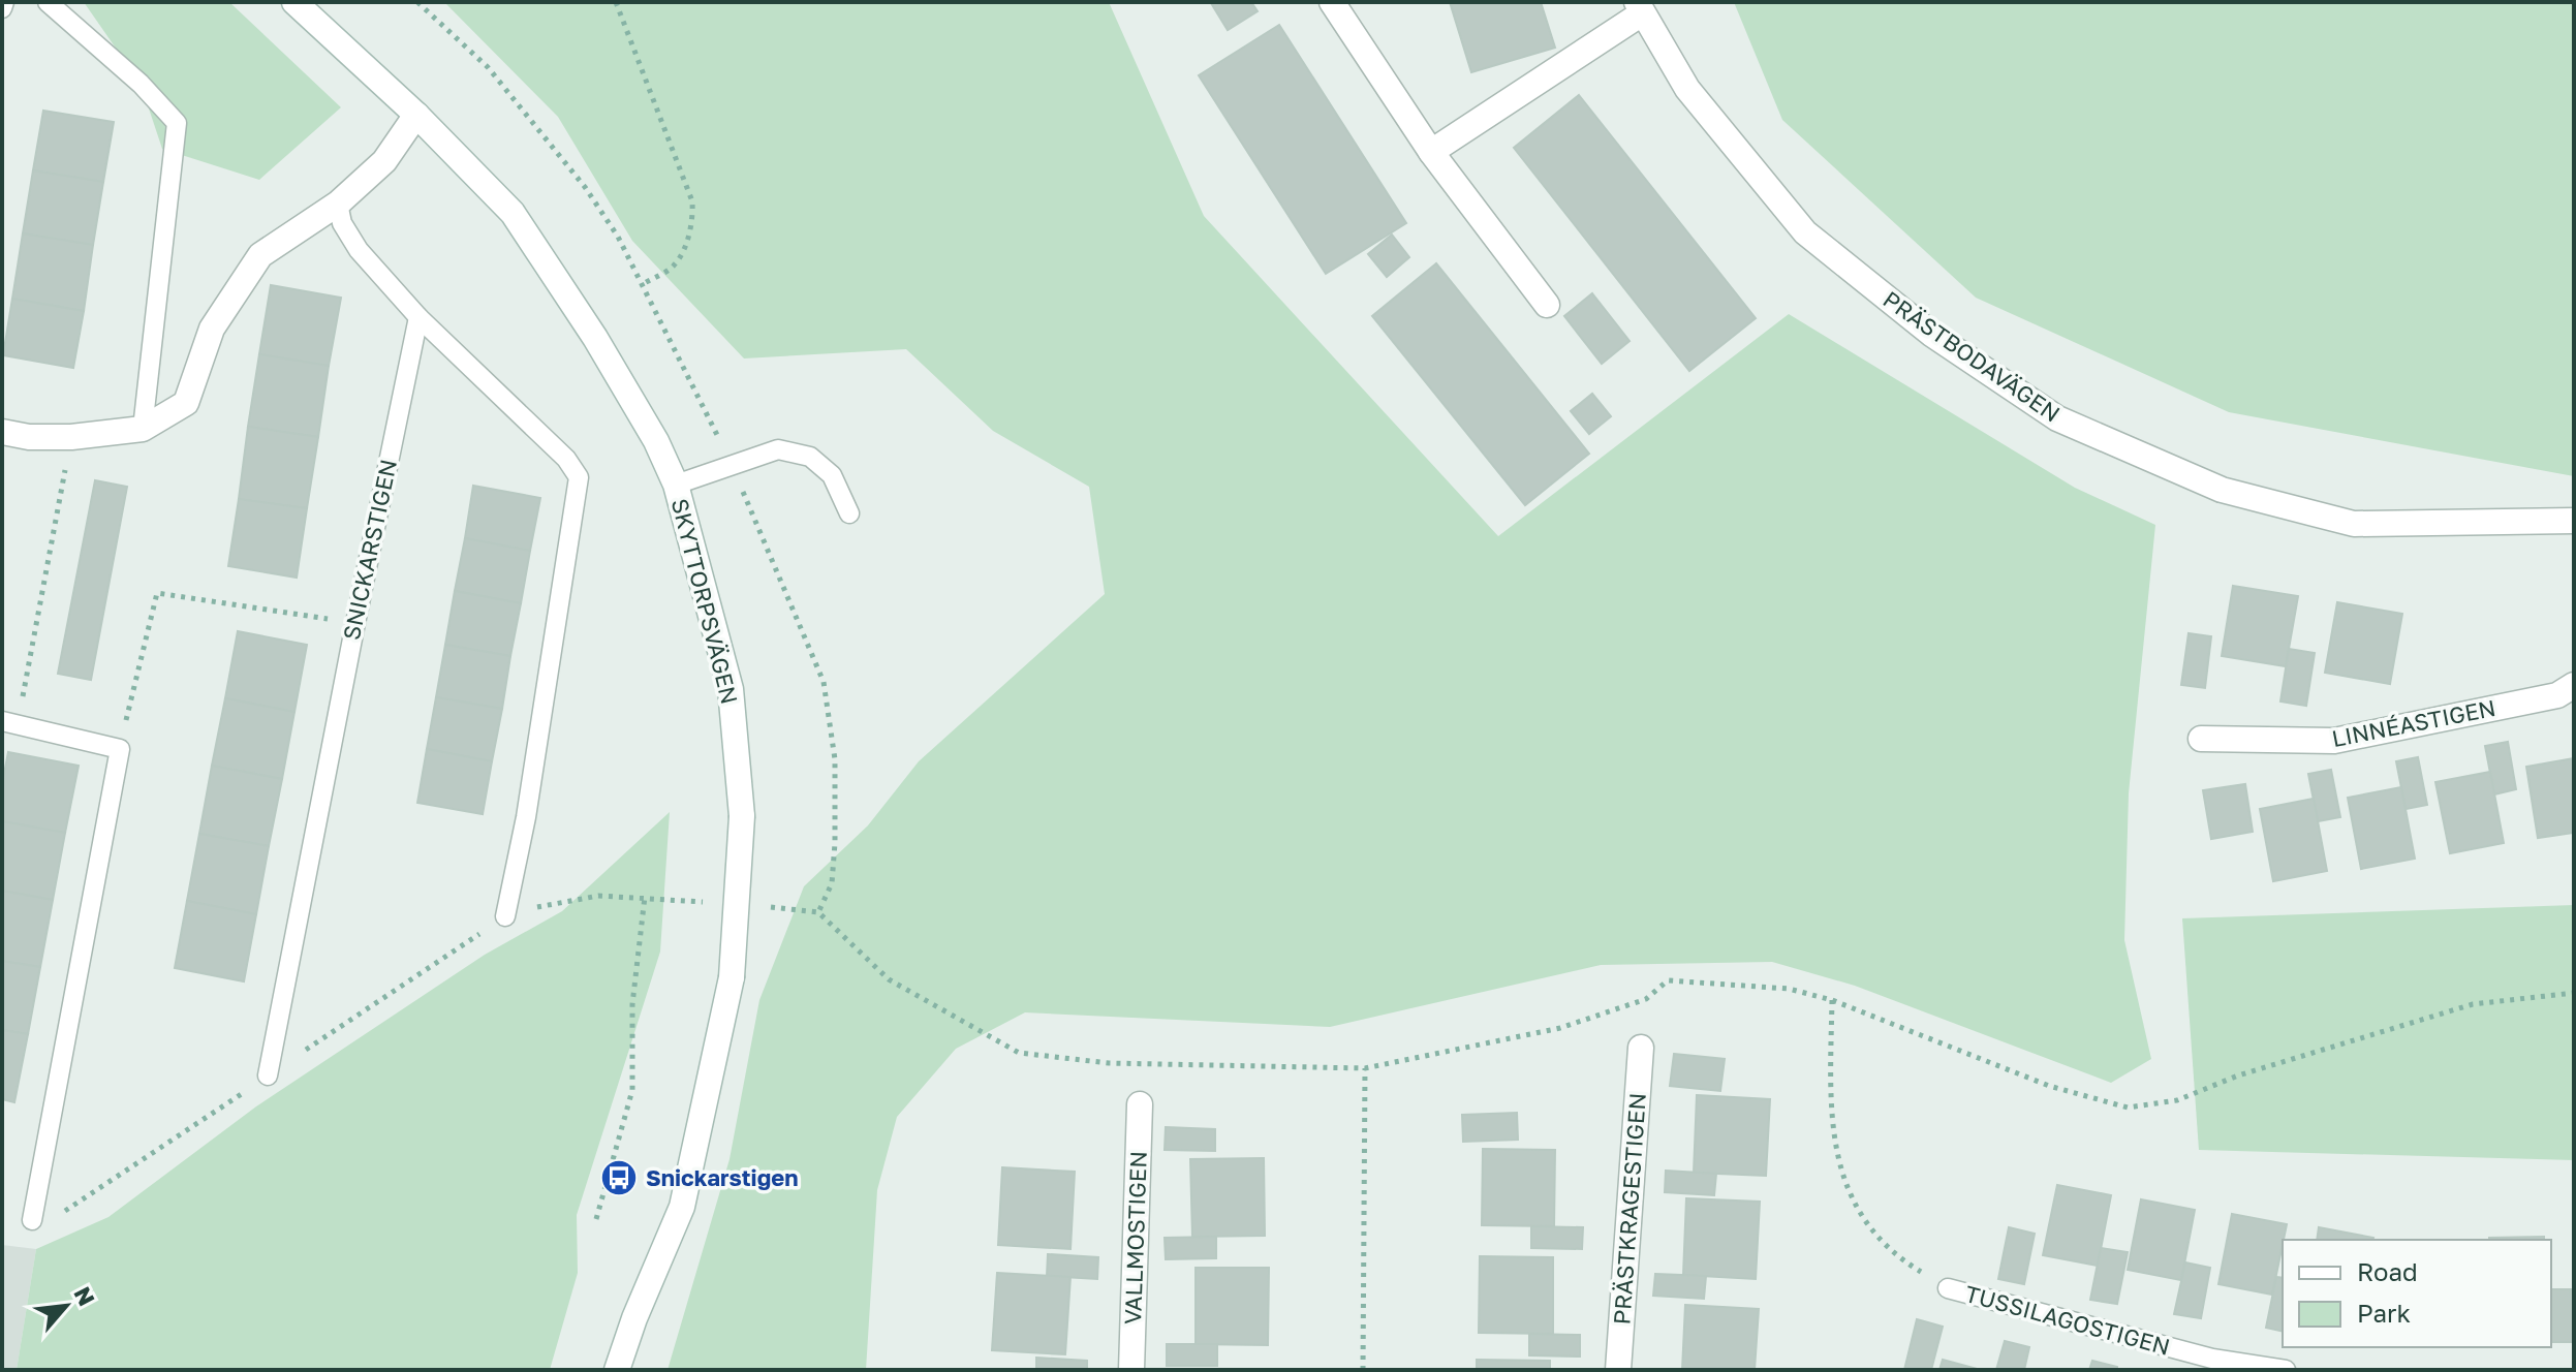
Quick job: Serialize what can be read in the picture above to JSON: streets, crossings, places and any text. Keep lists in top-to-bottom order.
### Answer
{
  "streets": {
    "street": [
      "PRÄSTBODAVÄGEN",
      "SKYTTORPSVÄGEN",
      "LINNÉASTIGEN",
      "PRÄSTKRAGESTIGEN",
      "VALLMOSTIGEN"
    ],
    "lane": ["SNICKARSTIGEN", "TUSSILAGOSTIGEN"]
  },
  "places": {
    "bus stop": ["Snickarstigen"]
  },
  "legend": ["Road", "Park"],
  "north": "top right"
}
